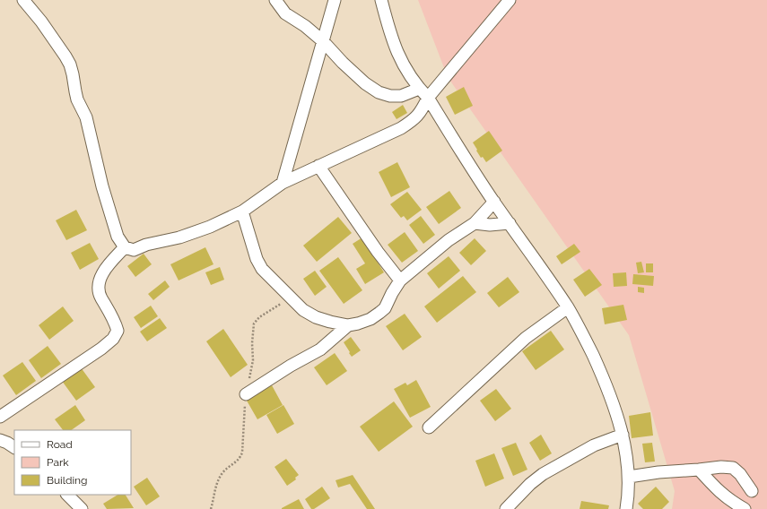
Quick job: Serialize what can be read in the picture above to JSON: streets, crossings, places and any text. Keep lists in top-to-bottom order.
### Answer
{
  "legend": ["Road", "Park", "Building"]
}
